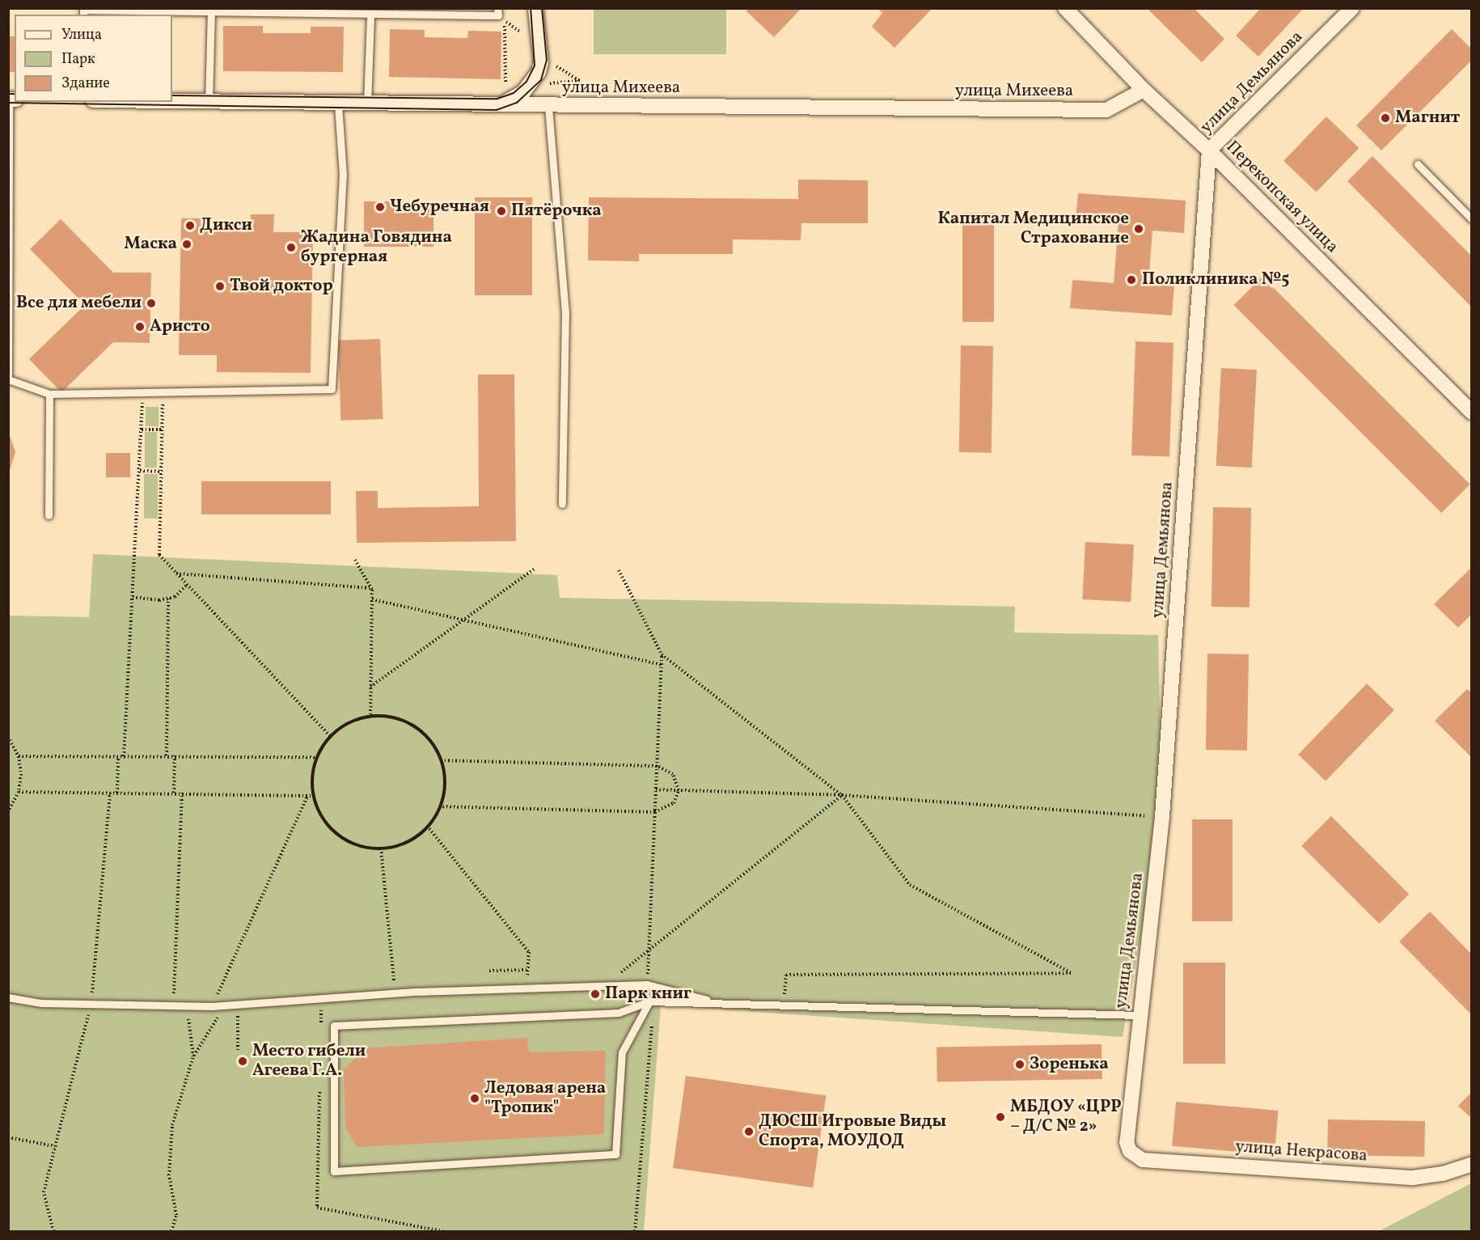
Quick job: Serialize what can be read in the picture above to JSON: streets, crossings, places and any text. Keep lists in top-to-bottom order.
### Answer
{
  "streets": {
    "street": [
      "улица Демьянова",
      "улица Михеева",
      "Перекопская улица",
      "улица Некрасова"
    ]
  },
  "crossings": [
    ["улица Демьянова", "Перекопская улица"],
    ["улица Демьянова", "улица Некрасова"],
    ["улица Михеева", "Перекопская улица"]
  ],
  "places": [
    "Магнит",
    "Чебуречная",
    "Пятёрочка",
    "Дикси",
    "Капитал Медицинское Страхование",
    "Маска",
    "Жадина Говядина бургерная",
    "Поликлиника №5",
    "Твой доктор",
    "Все для мебели",
    "Аристо",
    "Парк книг",
    "Место гибели Агеева Г.А.",
    "Зоренька",
    "Ледовая арена \"Тропик\"",
    "МБДОУ «ЦРР – Д/С № 2»",
    "ДЮСШ Игровые Виды Спорта, МОУДОД"
  ],
  "legend": ["Улица", "Парк", "Здание"]
}
